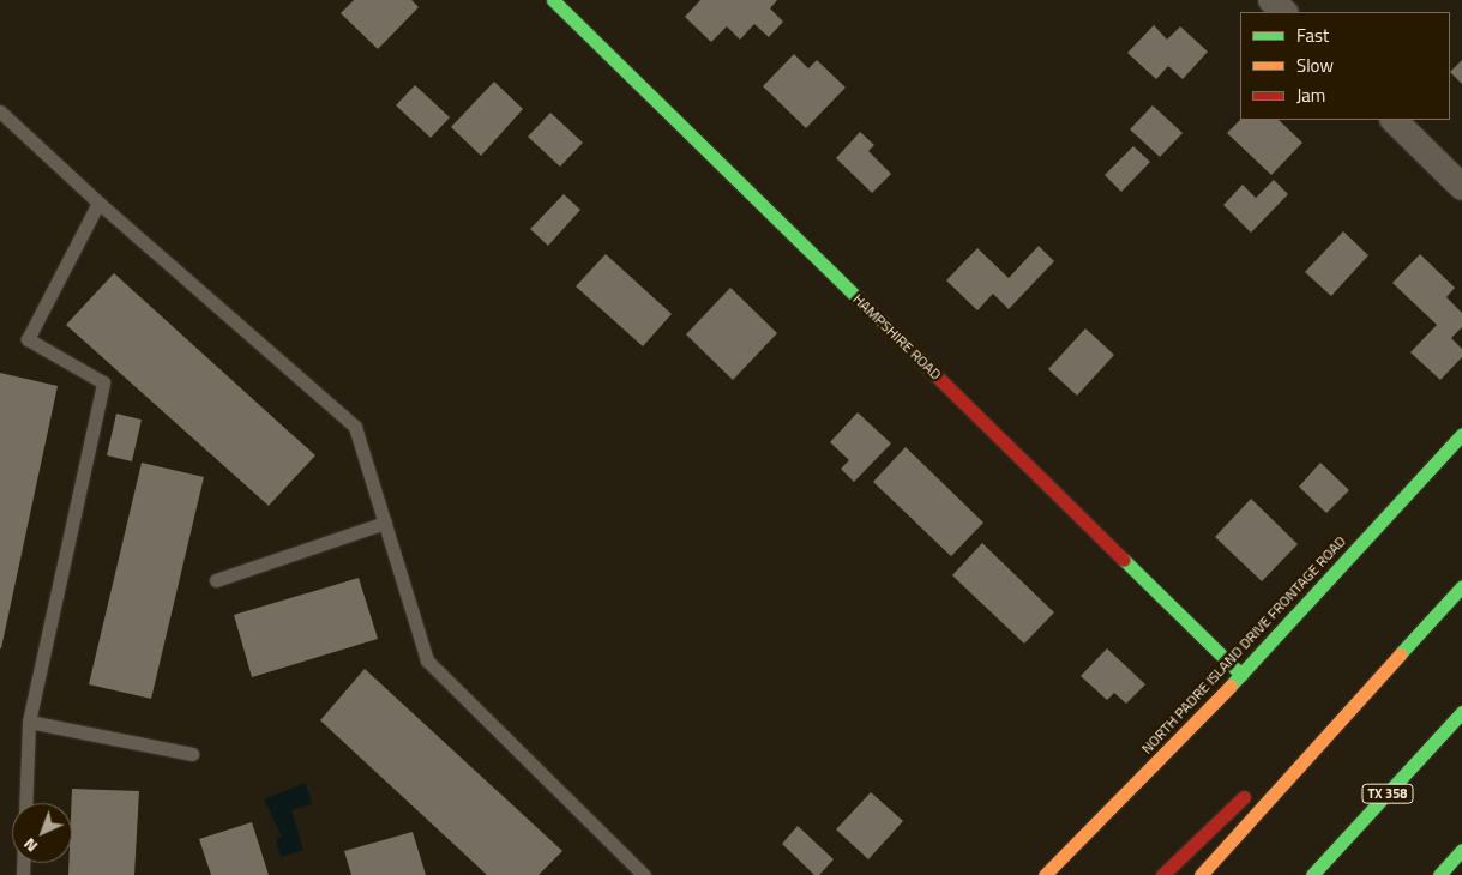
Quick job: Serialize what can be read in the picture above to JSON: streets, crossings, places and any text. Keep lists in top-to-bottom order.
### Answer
{
  "streets": {
    "main road": ["HAMPSHIRE ROAD", "NORTH PADRE ISLAND DRIVE FRONTAGE ROAD", "TX 358"]
  },
  "crossings": [
    ["HAMPSHIRE ROAD", "NORTH PADRE ISLAND DRIVE FRONTAGE ROAD"]
  ],
  "legend": ["Fast", "Slow", "Jam"],
  "north": "bottom left"
}
